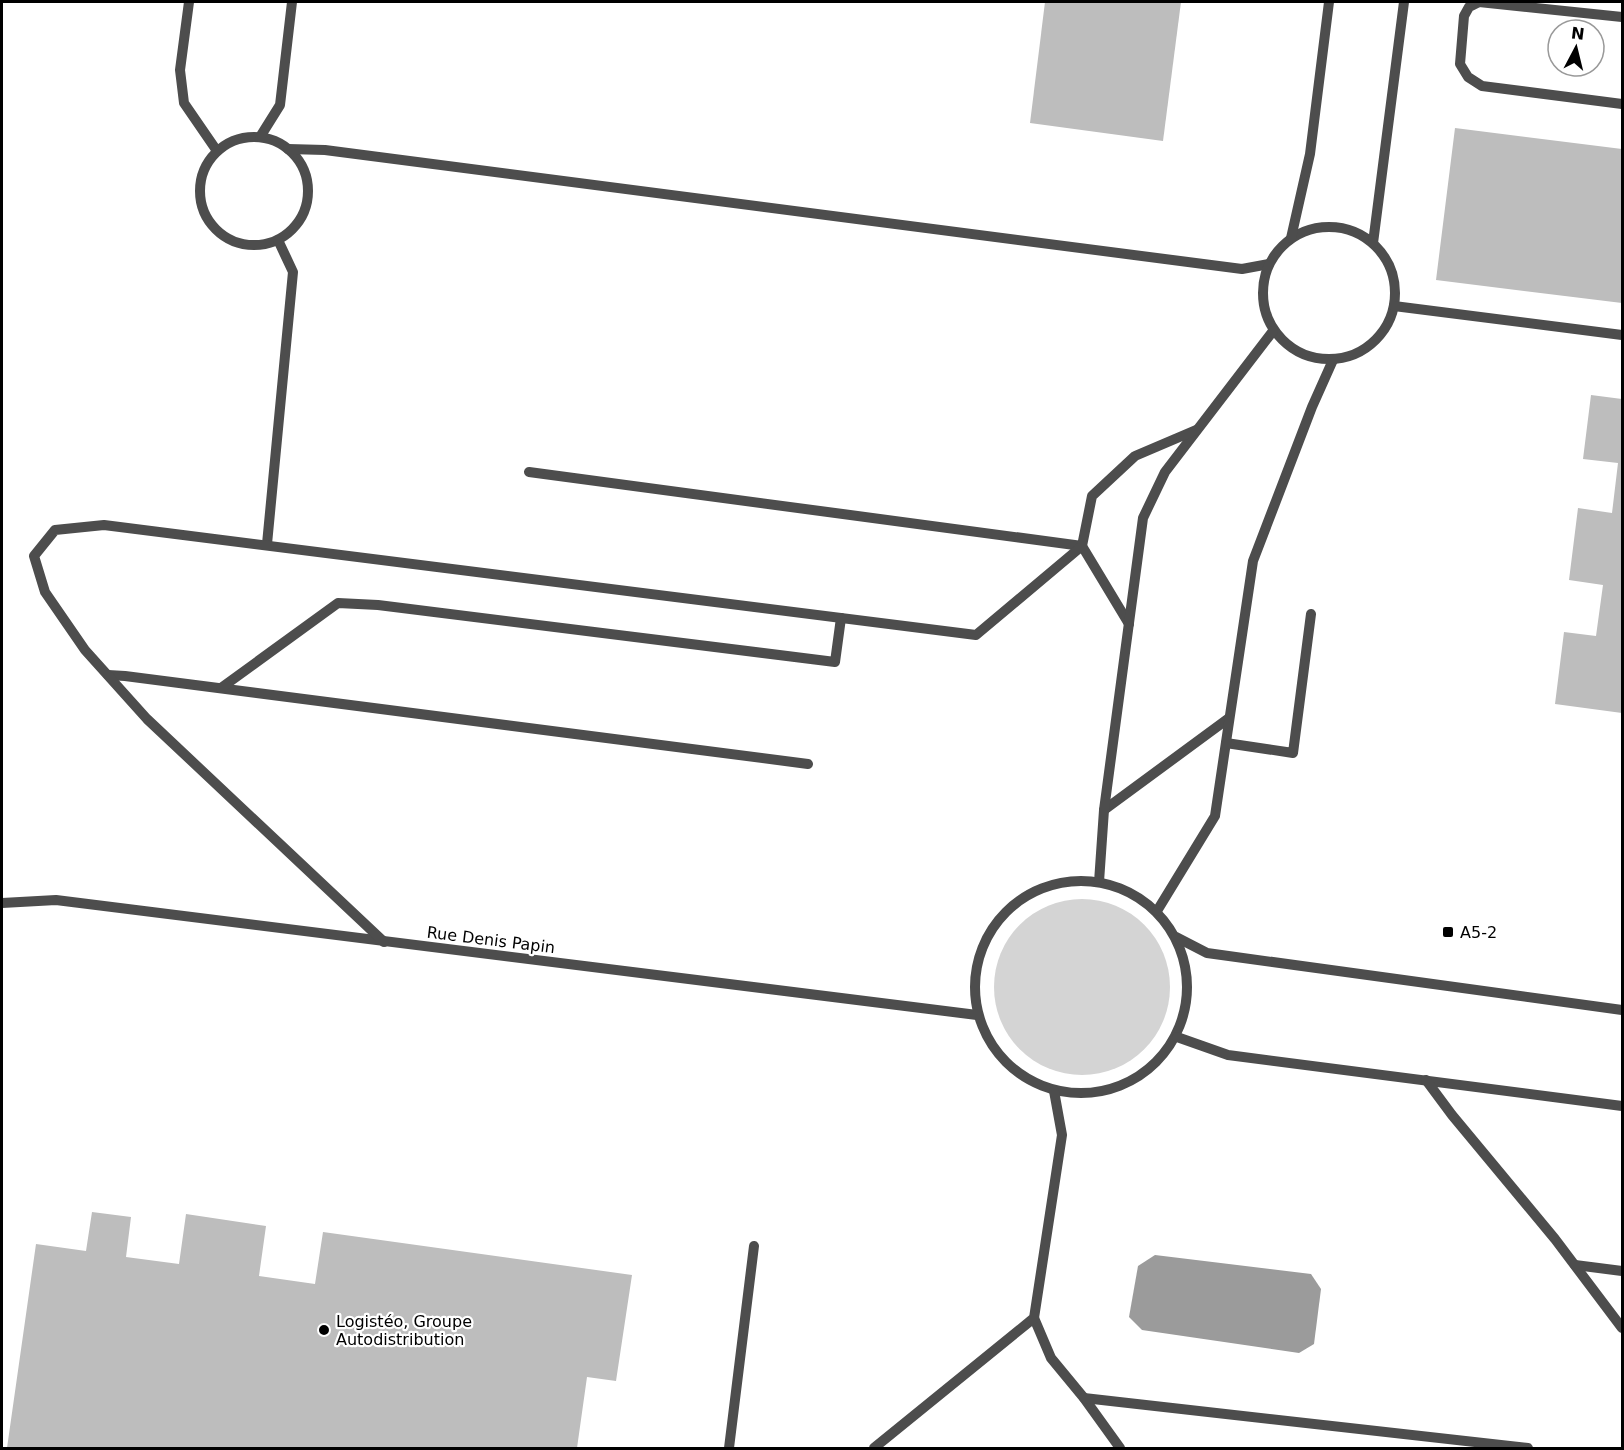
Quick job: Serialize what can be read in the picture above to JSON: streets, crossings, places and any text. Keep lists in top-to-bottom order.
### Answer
{
  "streets": {
    "street": ["Rue Denis Papin"]
  },
  "places": {
    "transit": ["A5-2"],
    "other": ["Logistéo, Groupe Autodistribution"]
  },
  "north": "top"
}
